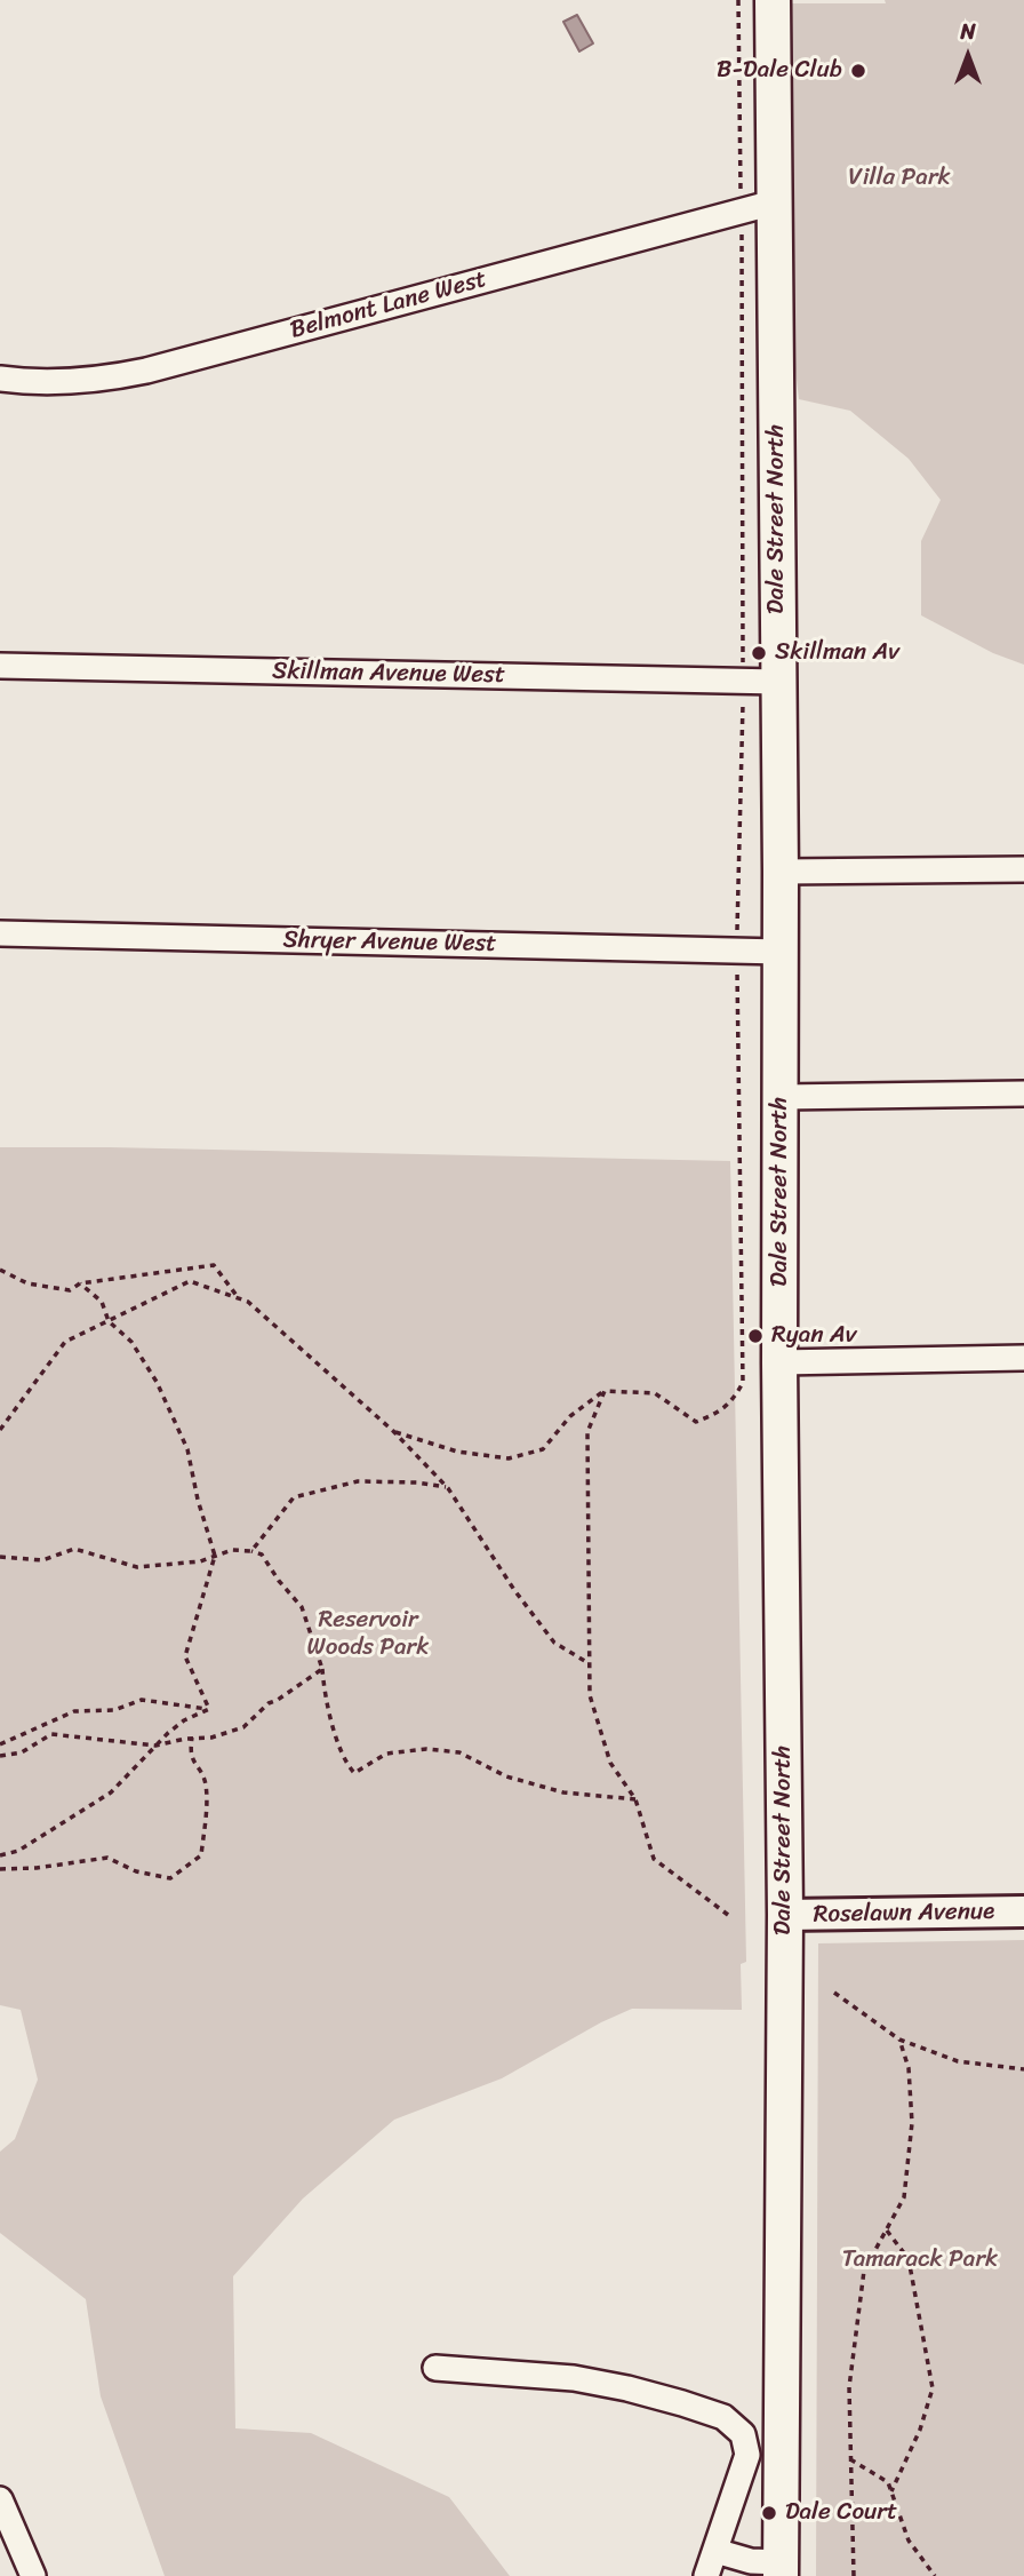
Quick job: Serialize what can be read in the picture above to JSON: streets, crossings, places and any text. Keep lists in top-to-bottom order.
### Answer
{
  "streets": {
    "main road": ["Dale Street North"],
    "street": [
      "Belmont Lane West",
      "Skillman Avenue West",
      "Shryer Avenue West",
      "Roselawn Avenue"
    ]
  },
  "crossings": [
    ["Belmont Lane West", "Dale Street North"],
    ["Dale Street North", "Skillman Avenue West"],
    ["Dale Street North", "Shryer Avenue West"],
    ["Dale Street North", "Roselawn Avenue"]
  ],
  "parks": ["Villa Park", "Reservoir Woods Park", "Tamarack Park"],
  "places": [
    "B-Dale Club",
    "Skillman Av",
    "Ryan Av",
    "Dale Court"
  ],
  "north": "top"
}
